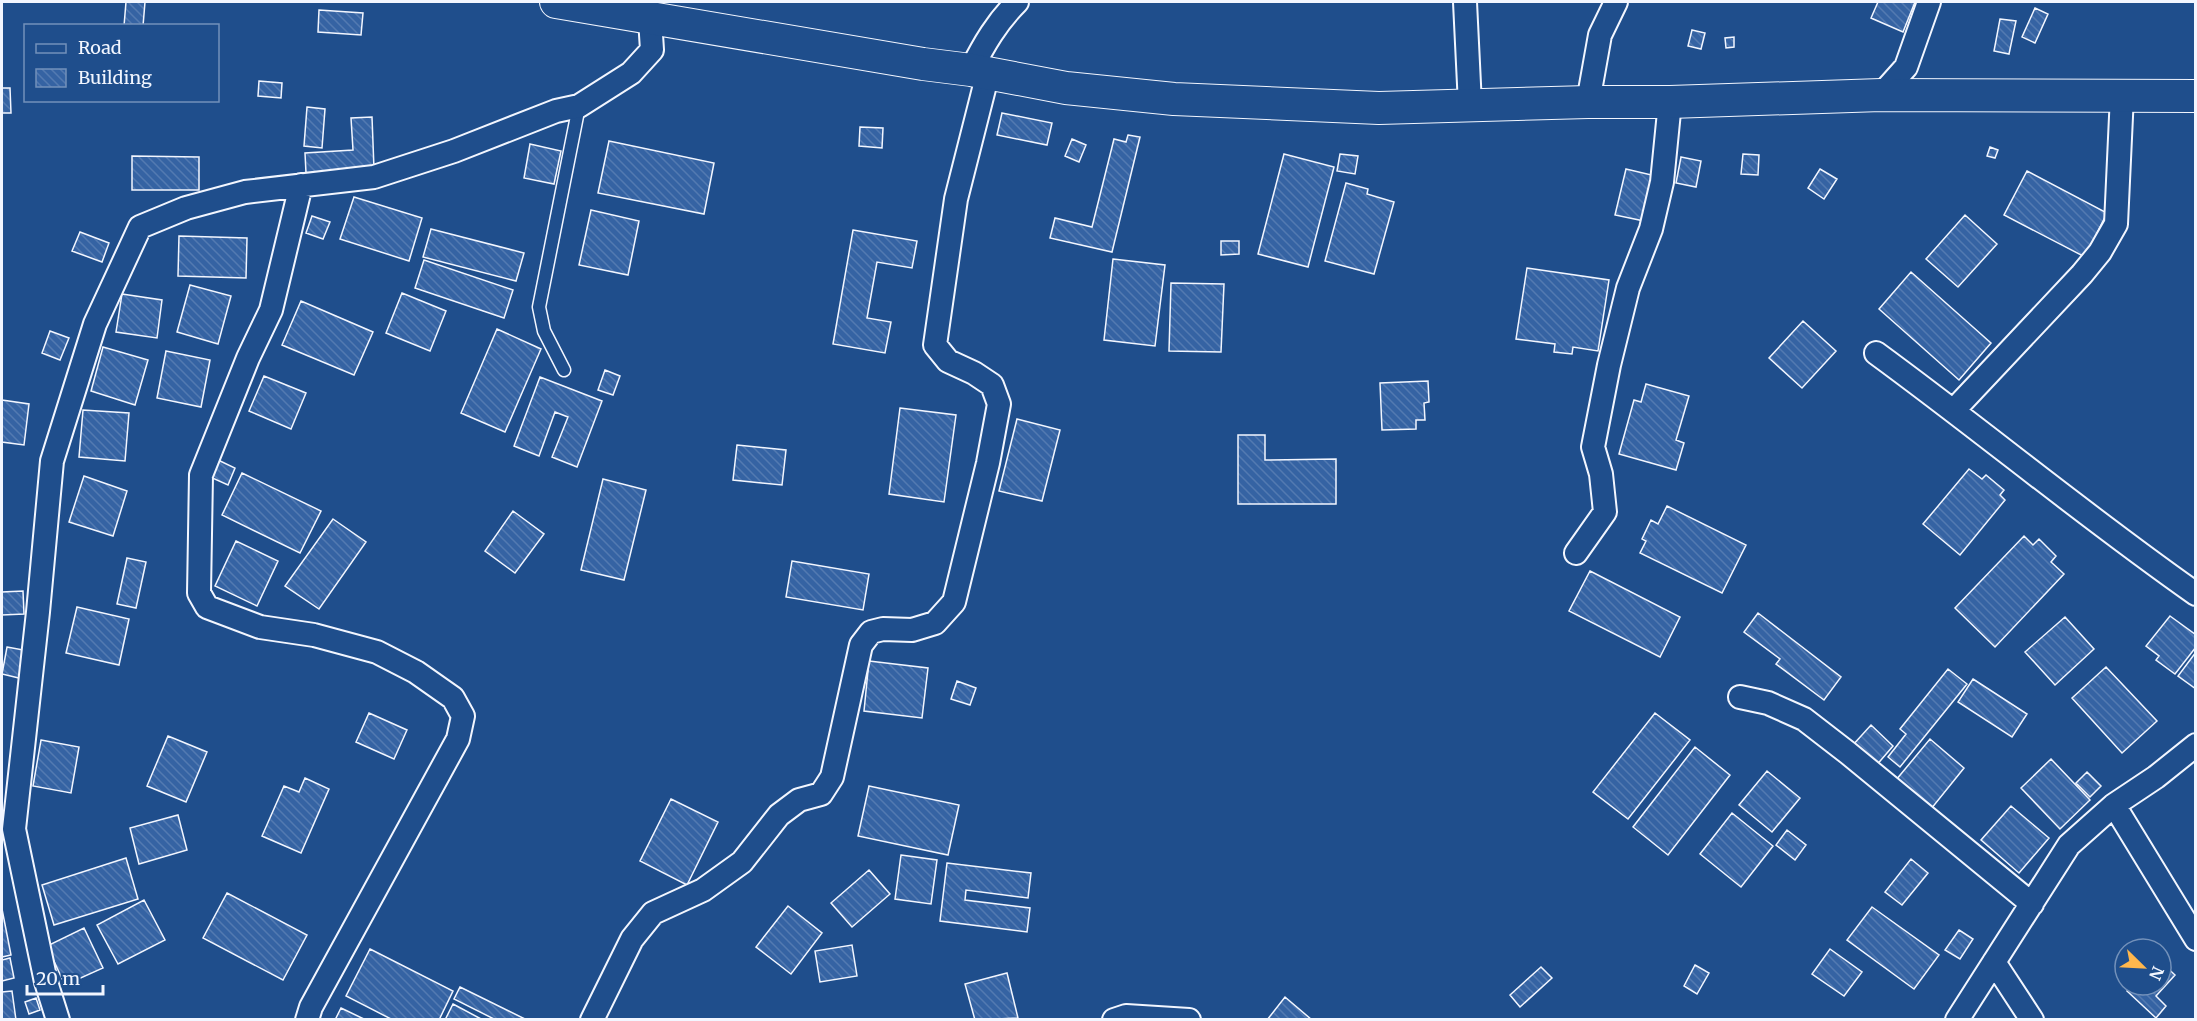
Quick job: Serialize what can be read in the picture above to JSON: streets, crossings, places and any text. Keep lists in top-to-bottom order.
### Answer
{
  "legend": ["Road", "Building"],
  "scale_bar": "20 m",
  "north": "bottom right"
}
